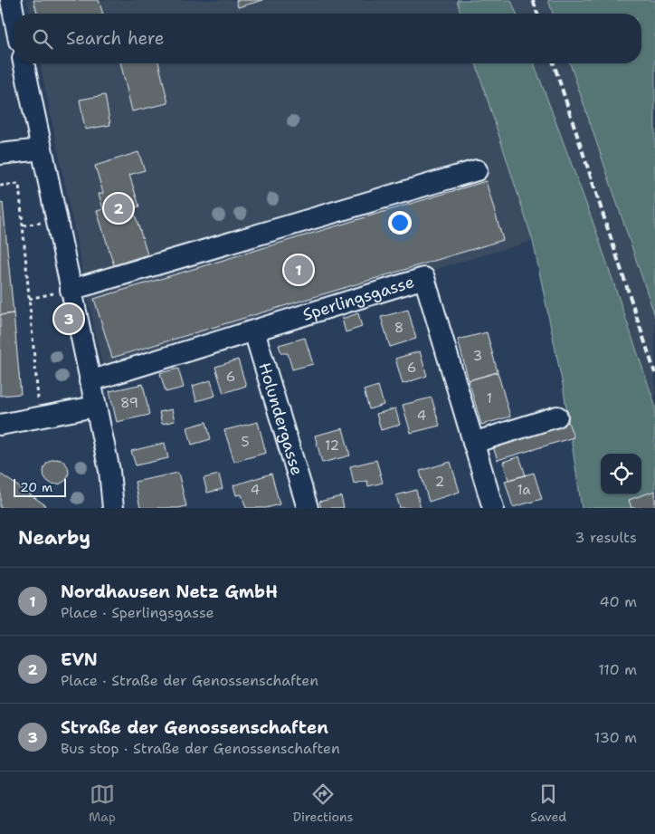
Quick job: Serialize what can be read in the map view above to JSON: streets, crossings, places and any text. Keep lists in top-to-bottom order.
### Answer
{
  "streets": {
    "street": ["Sperlingsgasse", "Holundergasse"]
  },
  "crossings": [
    ["Sperlingsgasse", "Holundergasse"]
  ],
  "house_numbers": [
    "8",
    "3",
    "6",
    "6",
    "1",
    "89",
    "4",
    "5",
    "12",
    "2",
    "4",
    "1a"
  ],
  "scale_bar": "20 m",
  "page": {
    "search": "Search here",
    "pins": ["2", "1", "3"],
    "scale": "20 m",
    "heading": ["Nearby", "3 results"],
    "list": [
      {
        "mark": "1",
        "name": "Nordhausen Netz GmbH",
        "note": "Place · Sperlingsgasse",
        "value": "40 m"
      },
      {
        "mark": "2",
        "name": "EVN",
        "note": "Place · Straße der Genossenschaften",
        "value": "110 m"
      },
      {
        "mark": "3",
        "name": "Straße der Genossenschaften",
        "note": "Bus stop · Straße der Genossenschaften",
        "value": "130 m"
      }
    ],
    "nav": ["Map", "Directions", "Saved"]
  }
}
